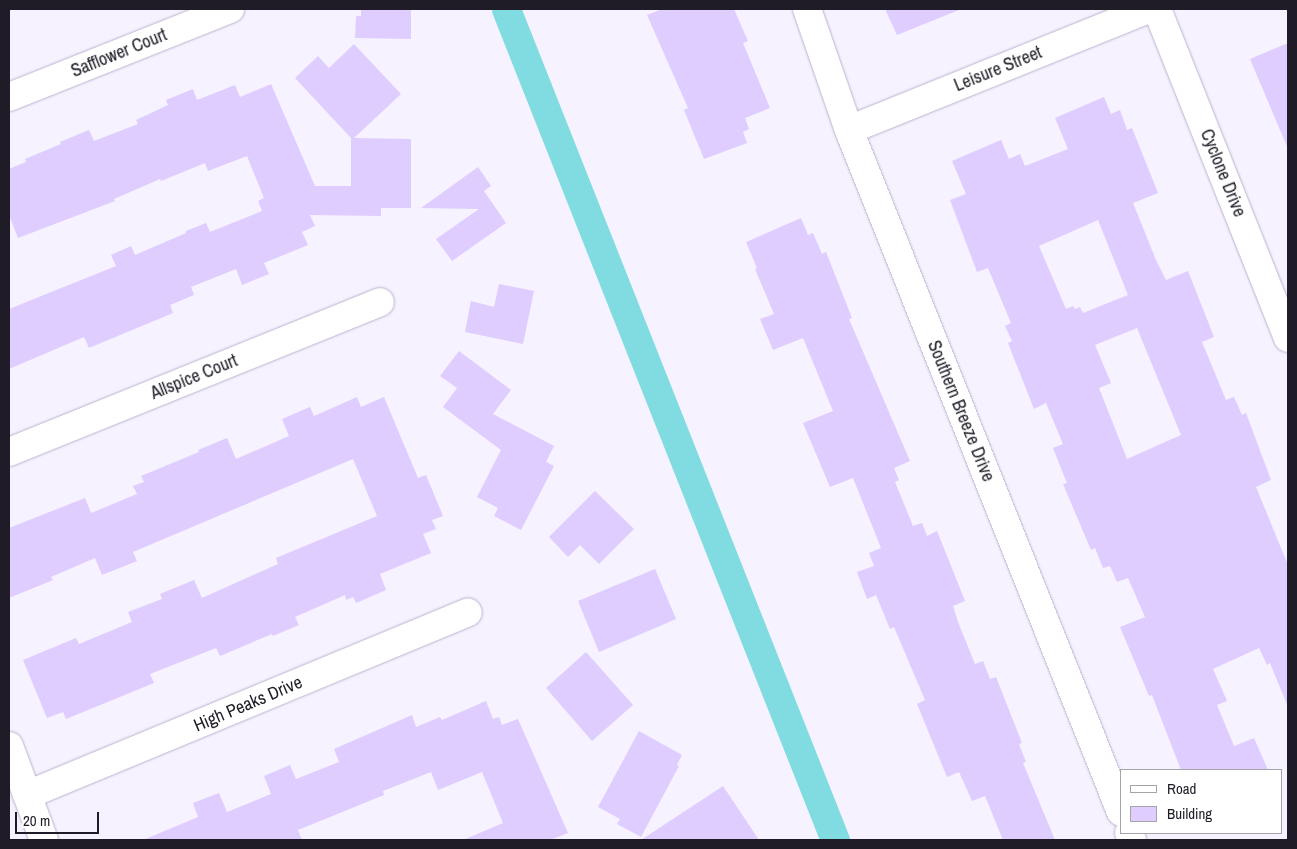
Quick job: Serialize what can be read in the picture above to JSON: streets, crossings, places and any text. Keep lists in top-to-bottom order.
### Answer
{
  "streets": {
    "street": [
      "Safflower Court",
      "Leisure Street",
      "Cyclone Drive",
      "Allspice Court",
      "Southern Breeze Drive",
      "High Peaks Drive"
    ]
  },
  "crossings": [
    ["Leisure Street", "Southern Breeze Drive"]
  ],
  "legend": ["Road", "Building"],
  "scale_bar": "20 m"
}
